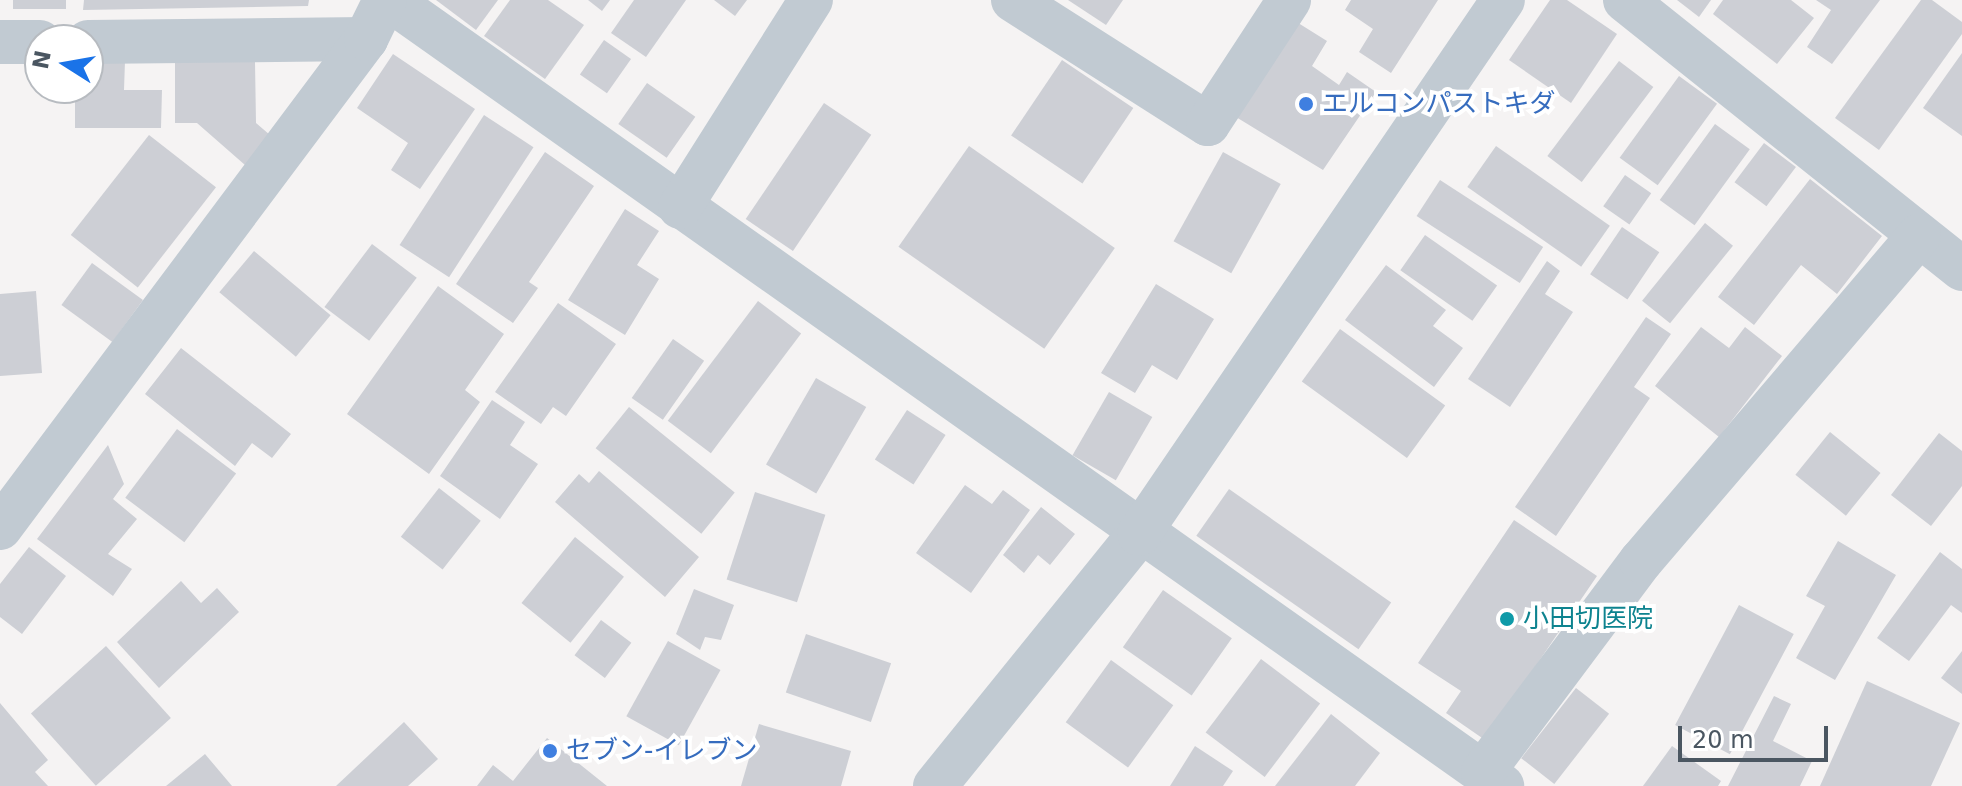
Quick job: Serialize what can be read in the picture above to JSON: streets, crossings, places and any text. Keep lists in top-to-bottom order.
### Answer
{
  "places": ["エルコンパストキダ", "小田切医院", "セブン-イレブン"],
  "scale_bar": "20 m",
  "north": "left"
}
